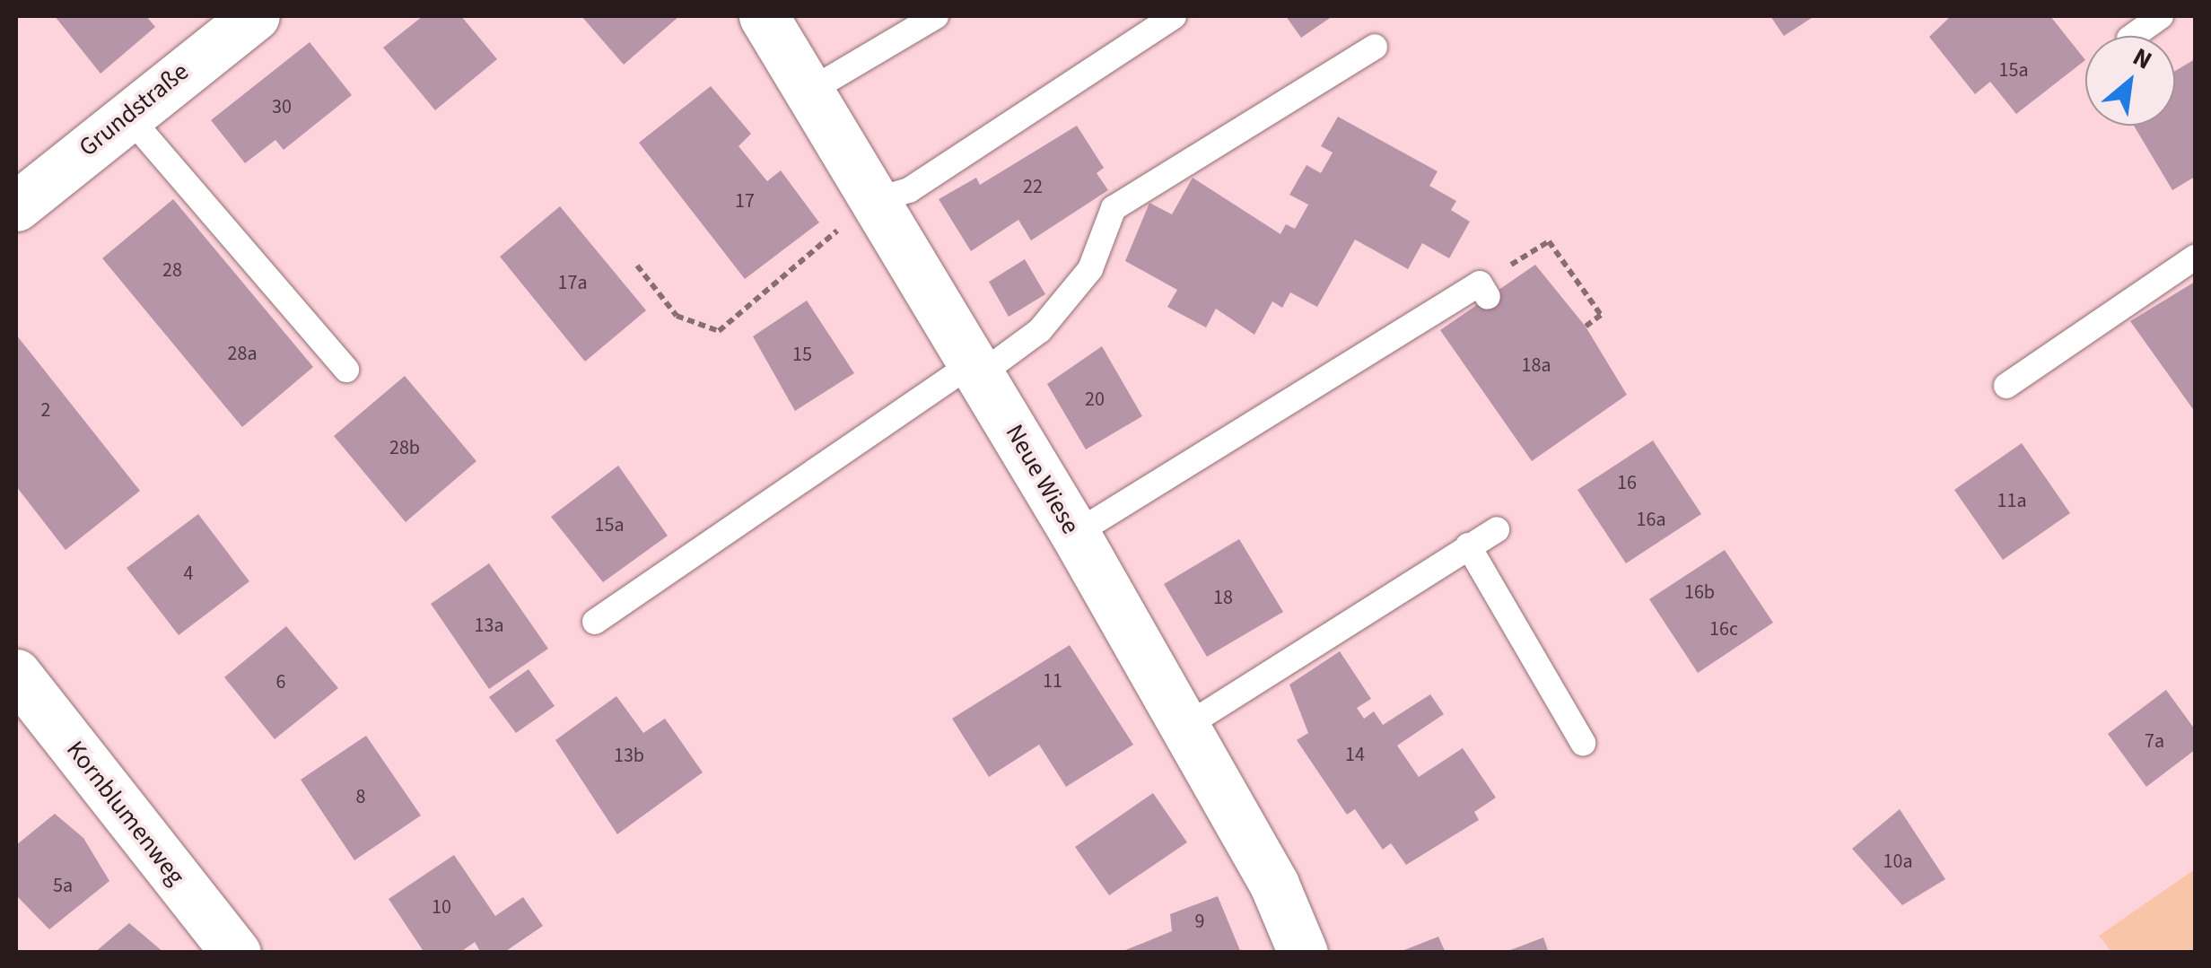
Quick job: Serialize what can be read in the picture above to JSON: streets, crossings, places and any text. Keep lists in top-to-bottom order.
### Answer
{
  "streets": {
    "street": ["Grundstraße", "Neue Wiese", "Kornblumenweg"]
  },
  "house_numbers": [
    "15a",
    "30",
    "22",
    "17",
    "28",
    "17a",
    "28a",
    "15",
    "18a",
    "20",
    "2",
    "28b",
    "16",
    "11a",
    "16a",
    "15a",
    "4",
    "16b",
    "18",
    "13a",
    "16c",
    "11",
    "6",
    "7a",
    "14",
    "13b",
    "8",
    "10a",
    "5a",
    "10",
    "9"
  ],
  "north": "top right"
}
